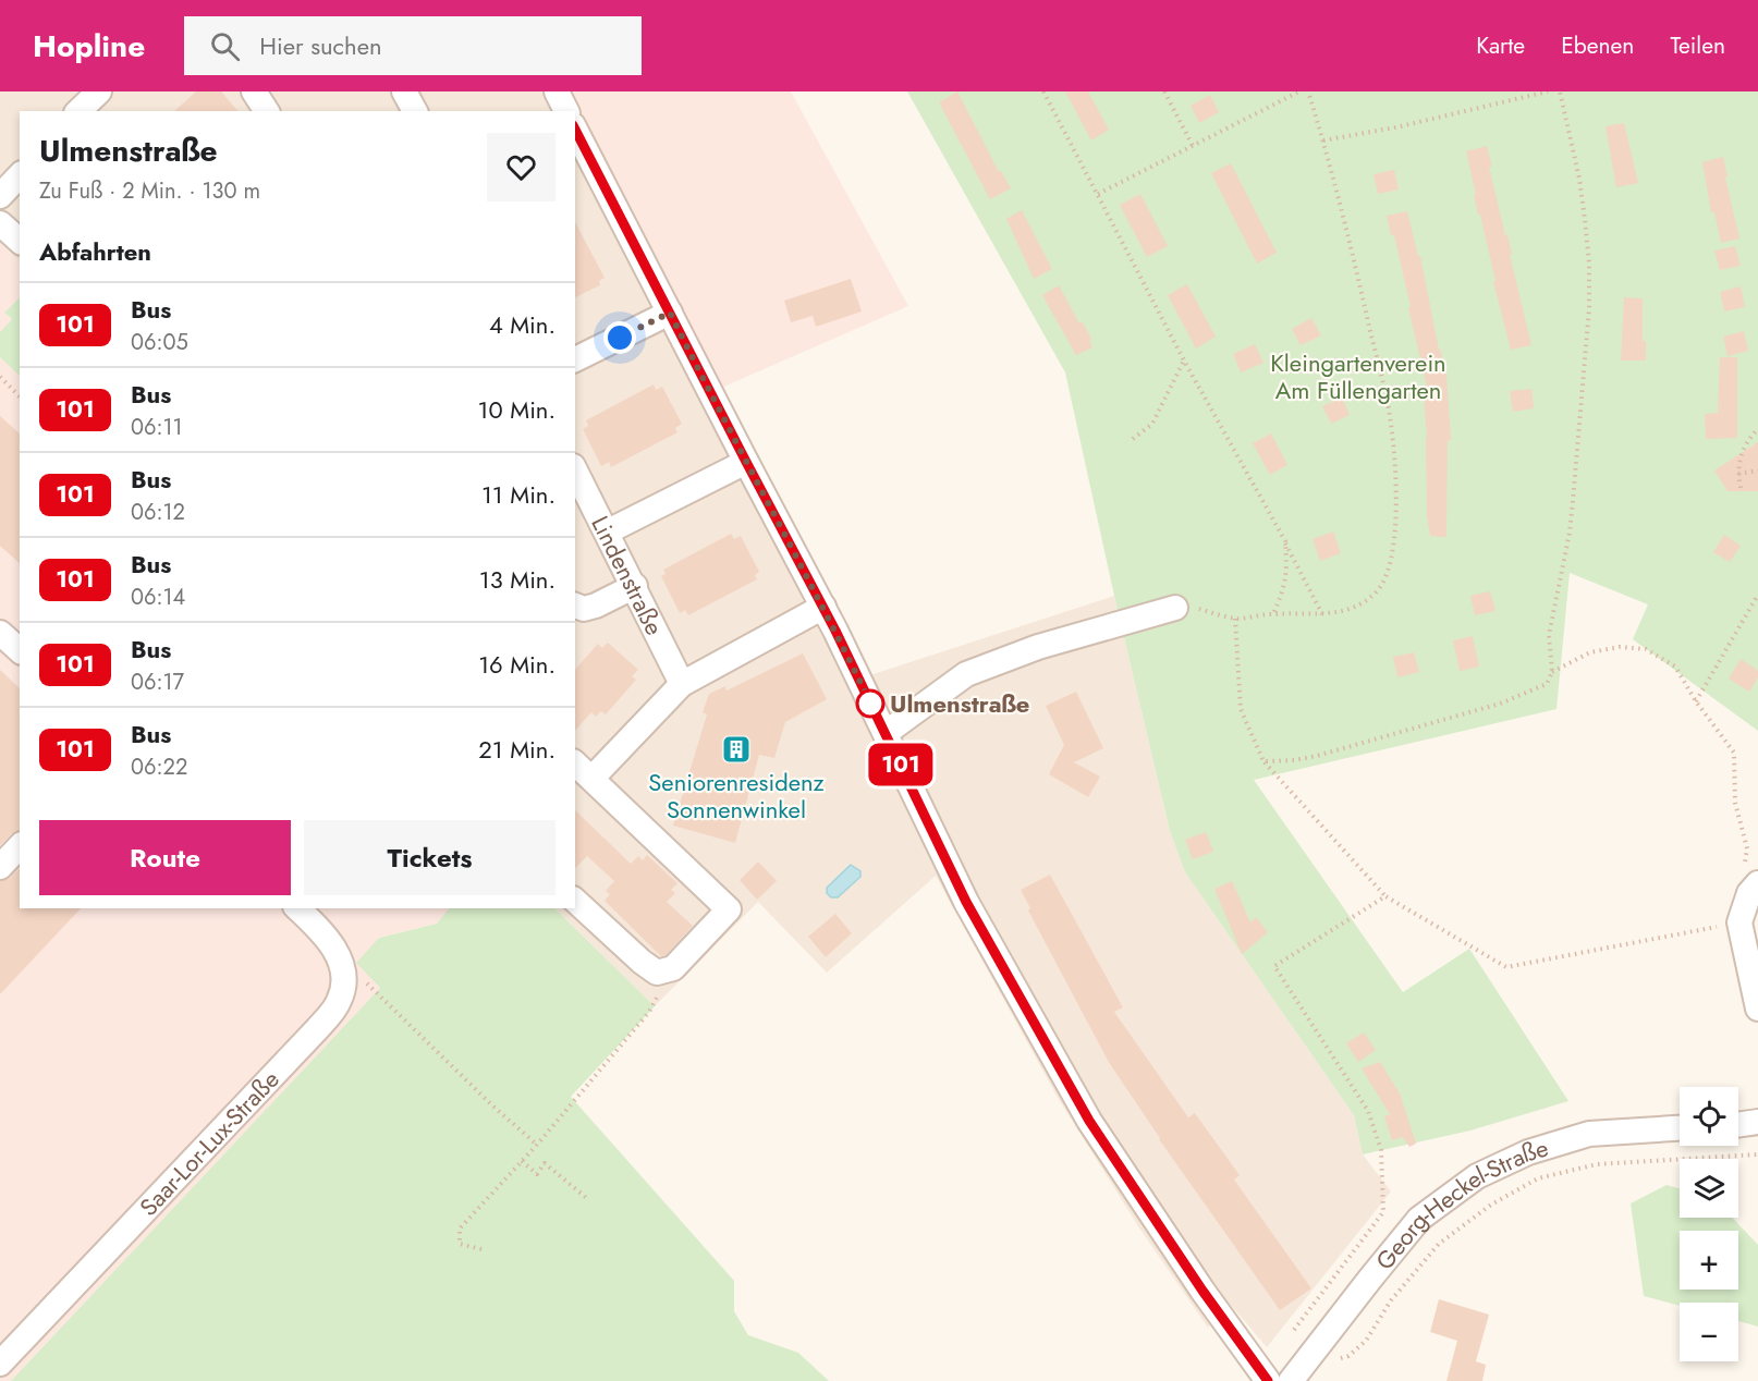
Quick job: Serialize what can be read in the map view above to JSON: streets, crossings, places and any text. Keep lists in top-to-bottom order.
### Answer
{
  "streets": {
    "street": ["Lindenstraße", "Saar-Lor-Lux-Straße", "Georg-Heckel-Straße"]
  },
  "parks": ["Kleingartenverein Am Füllengarten"],
  "places": {
    "other": ["Ulmenstraße"],
    "building": ["Seniorenresidenz Sonnenwinkel"]
  },
  "lines": ["bus line 101"],
  "page": {
    "header": "Hopline",
    "search": "Hier suchen",
    "nav": ["Karte", "Ebenen", "Teilen"],
    "on_map": "101",
    "heading": [
      ["Ulmenstraße", "Zu Fuß · 2 Min. · 130 m"],
      "Abfahrten"
    ],
    "list": [
      {
        "mark": "101",
        "name": "Bus",
        "note": "06:05",
        "value": "4 Min."
      },
      {
        "mark": "101",
        "name": "Bus",
        "note": "06:11",
        "value": "10 Min."
      },
      {
        "mark": "101",
        "name": "Bus",
        "note": "06:12",
        "value": "11 Min."
      },
      {
        "mark": "101",
        "name": "Bus",
        "note": "06:14",
        "value": "13 Min."
      },
      {
        "mark": "101",
        "name": "Bus",
        "note": "06:17",
        "value": "16 Min."
      },
      {
        "mark": "101",
        "name": "Bus",
        "note": "06:22",
        "value": "21 Min."
      }
    ],
    "buttons": ["Route", "Tickets"],
    "map_buttons": ["+", "−"]
  }
}
